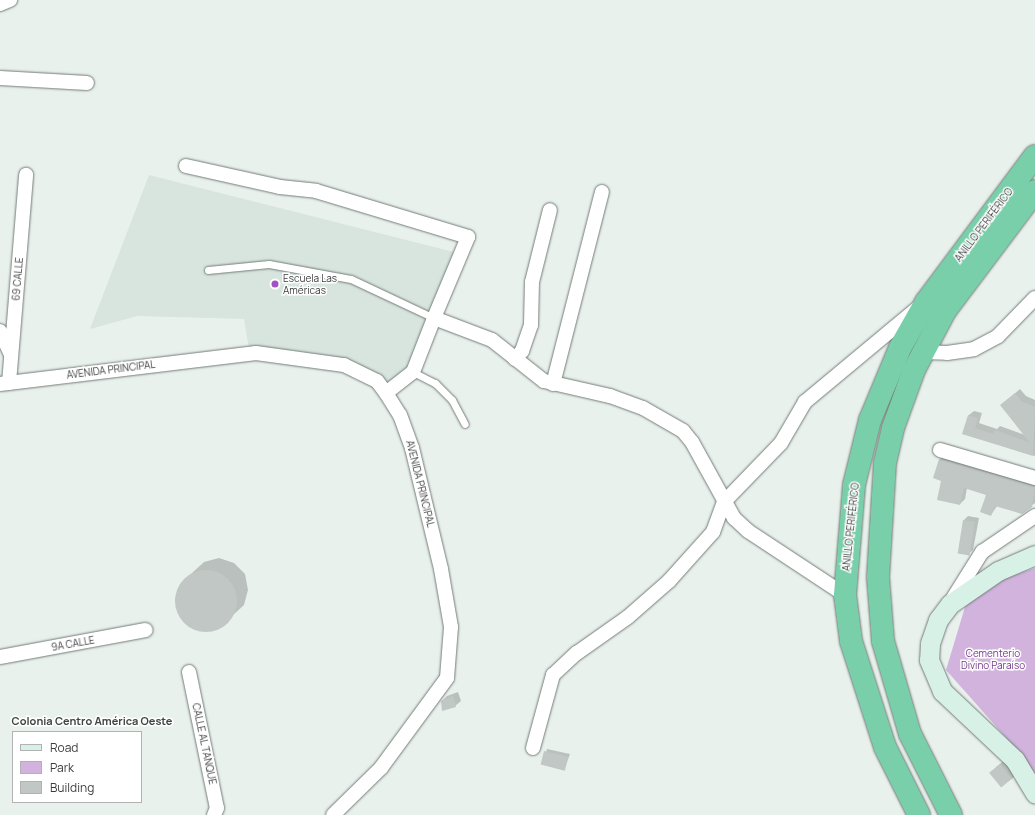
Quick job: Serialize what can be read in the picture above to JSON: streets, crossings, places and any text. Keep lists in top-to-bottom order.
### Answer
{
  "streets": {
    "highway": ["ANILLO PERIFÉRICO"],
    "street": [
      "69 CALLE",
      "AVENIDA PRINCIPAL",
      "9A CALLE",
      "CALLE AL TANQUE"
    ]
  },
  "crossings": [
    ["69 CALLE", "AVENIDA PRINCIPAL"]
  ],
  "districts": ["Colonia Centro América Oeste"],
  "parks": ["Cementerio Divino Paraíso"],
  "places": ["Escuela Las Américas"],
  "legend": ["Road", "Park", "Building"]
}
